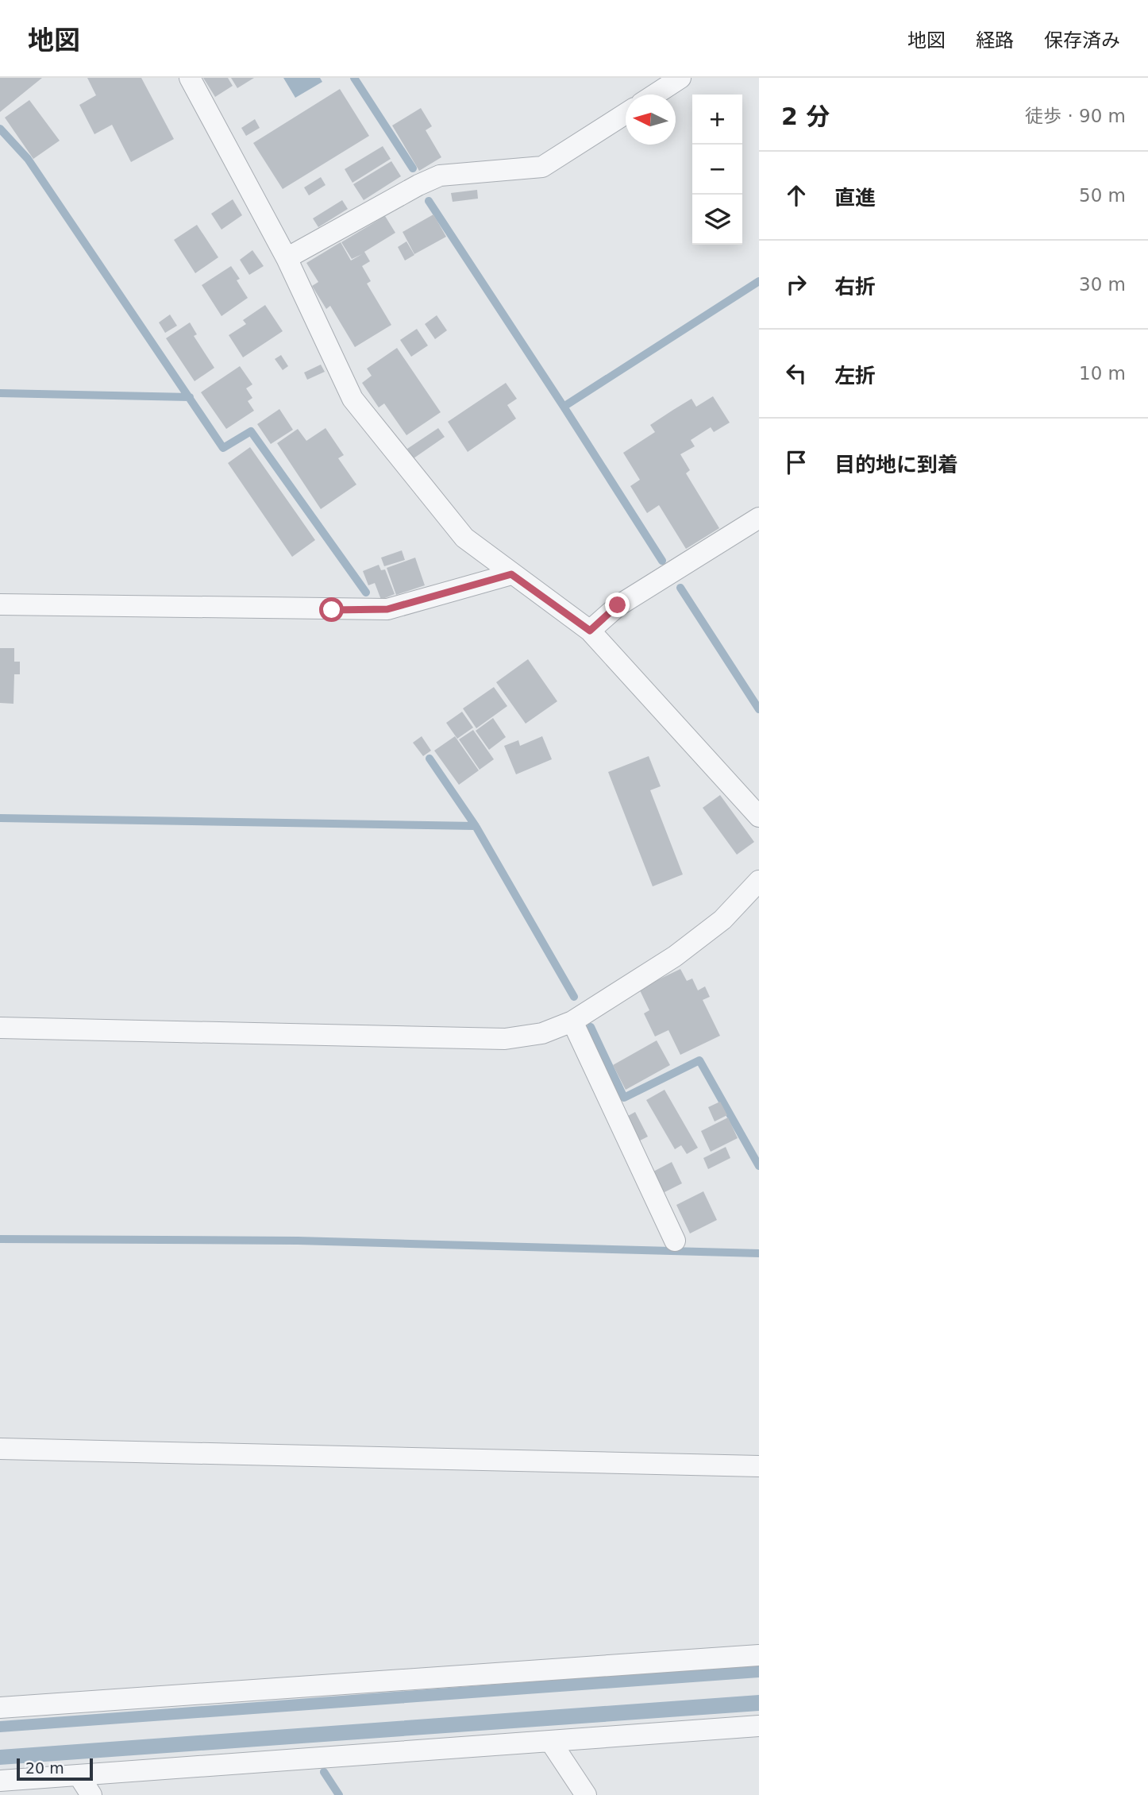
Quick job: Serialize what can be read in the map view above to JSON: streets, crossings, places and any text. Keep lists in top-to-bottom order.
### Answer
{
  "scale_bar": "20 m",
  "north": "left",
  "page": {
    "header": "地図",
    "nav": ["地図", "経路", "保存済み"],
    "heading": ["2 分", "徒歩 · 90 m"],
    "map_buttons": ["+", "−"],
    "list": [
      ["直進", "50 m"],
      ["右折", "30 m"],
      ["左折", "10 m"],
      "目的地に到着"
    ],
    "scale": "20 m"
  }
}
